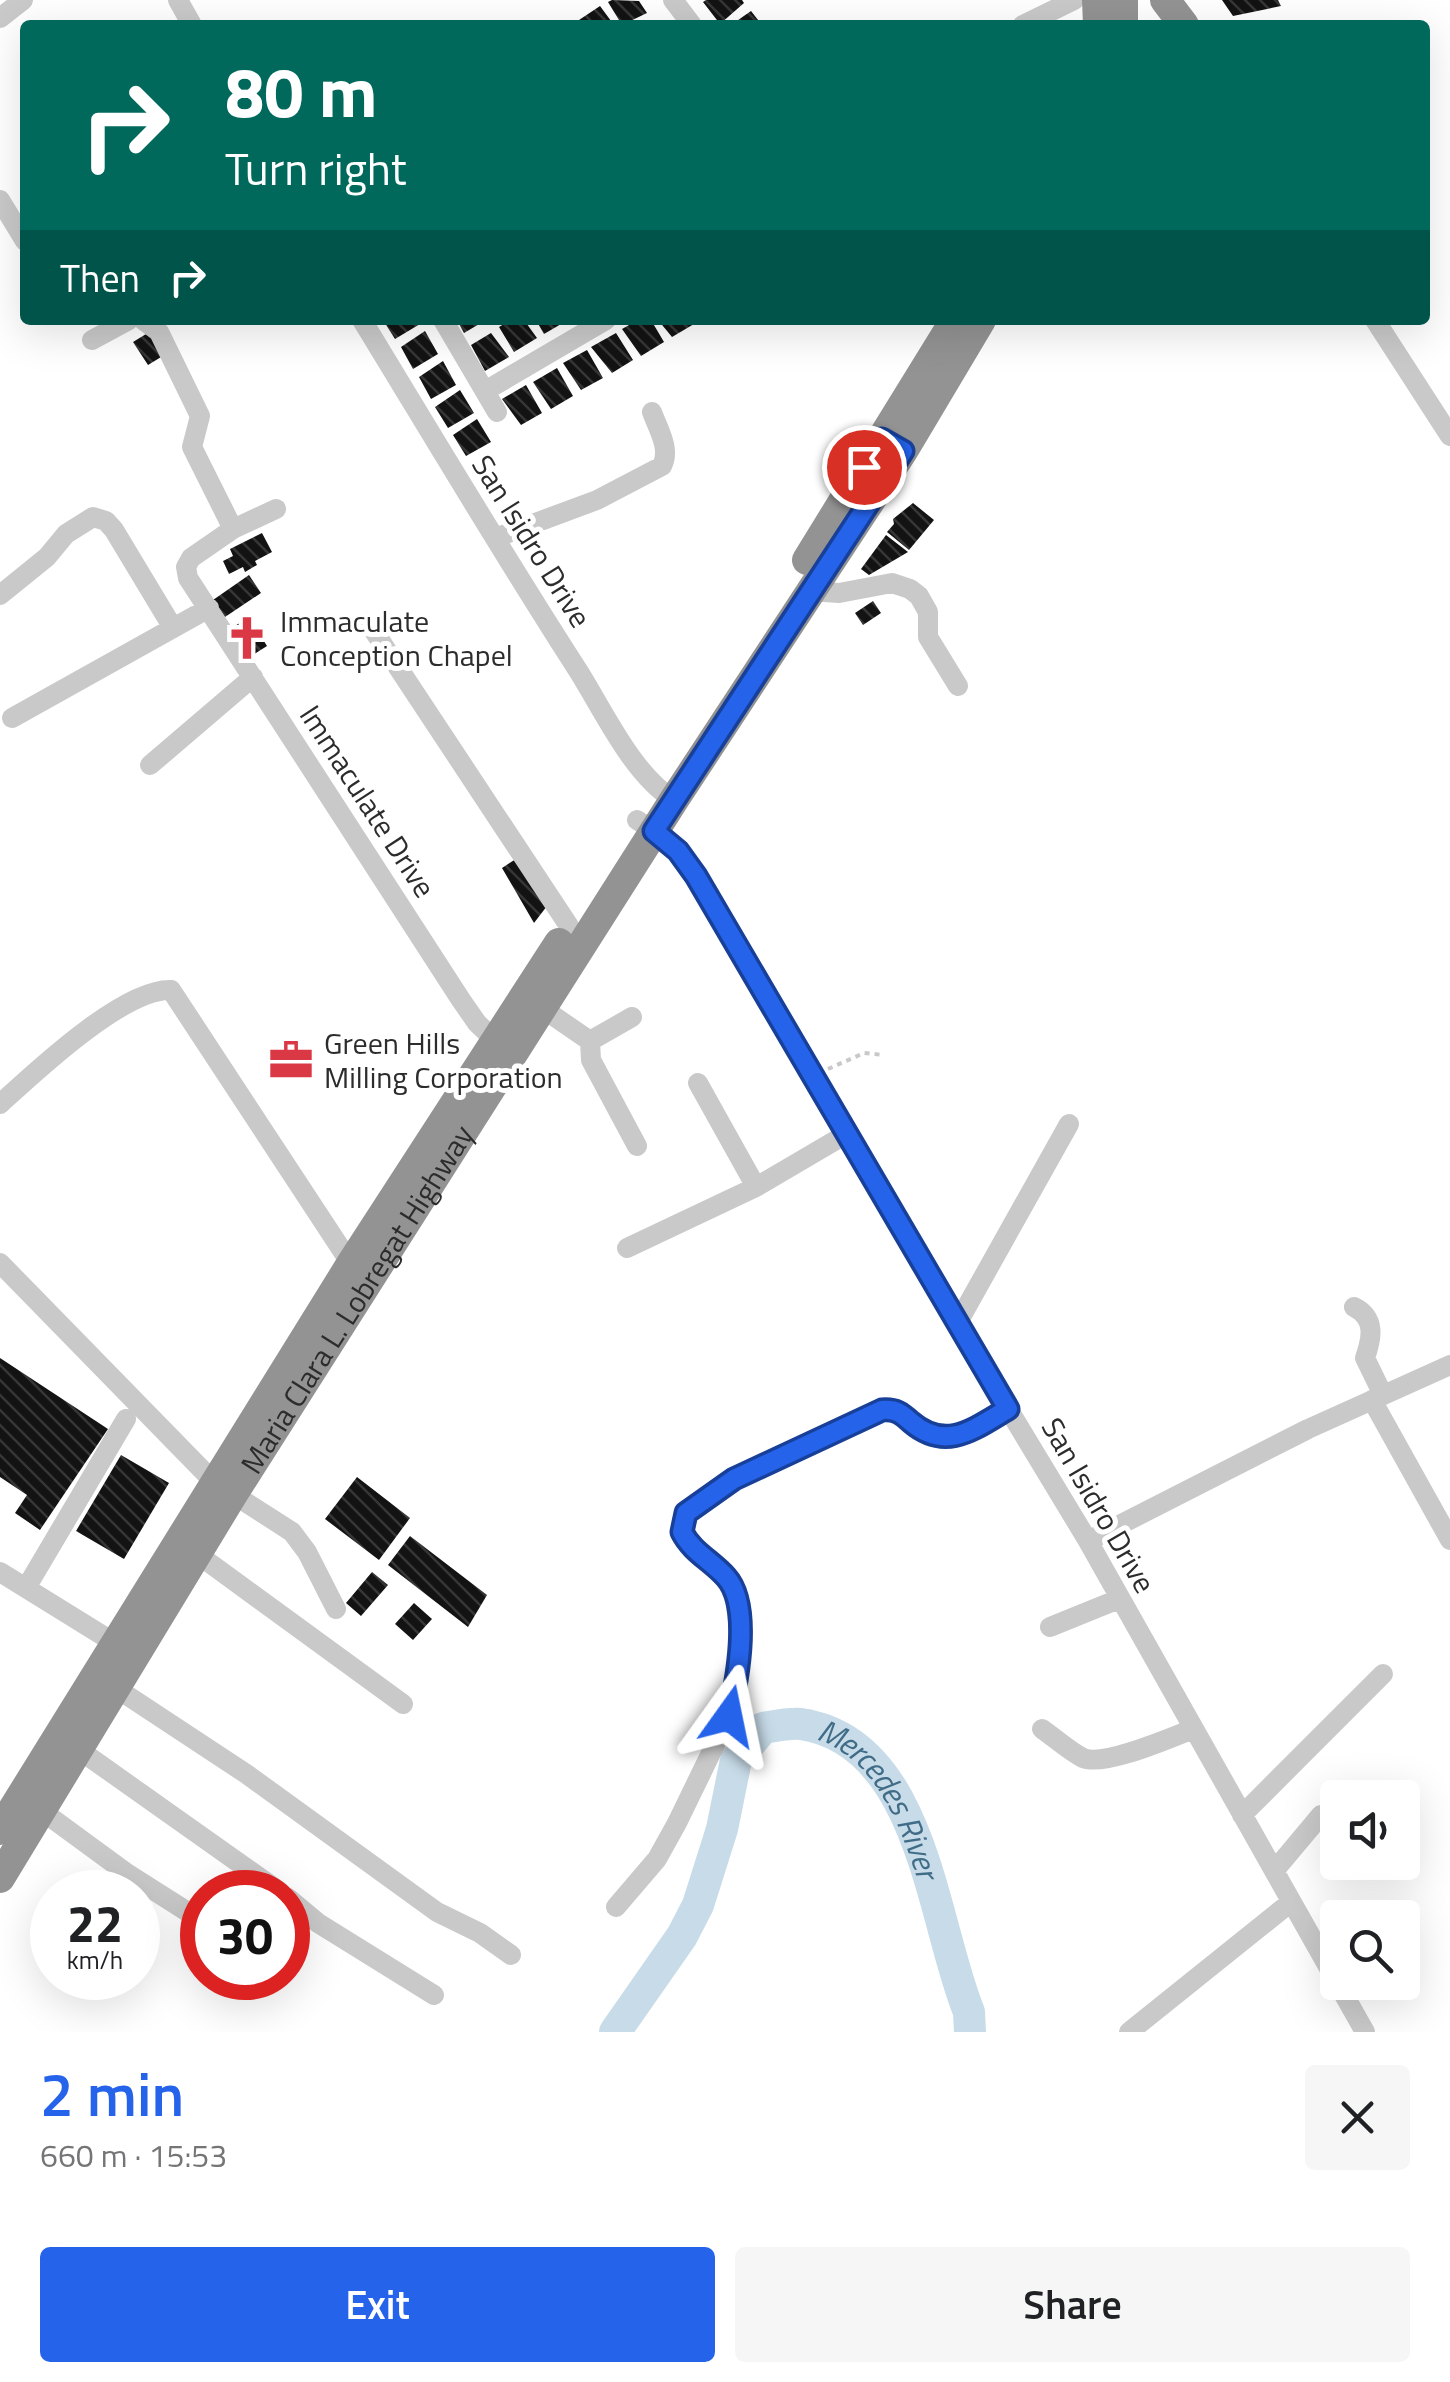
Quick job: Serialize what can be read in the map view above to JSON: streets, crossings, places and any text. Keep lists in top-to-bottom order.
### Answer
{
  "streets": {
    "highway": ["Maria Clara L. Lobregat Highway"],
    "street": ["San Isidro Drive", "Immaculate Drive"]
  },
  "crossings": [
    ["San Isidro Drive", "Maria Clara L. Lobregat Highway"],
    ["Immaculate Drive", "Maria Clara L. Lobregat Highway"]
  ],
  "water": ["Mercedes River"],
  "places": {
    "church": ["Immaculate Conception Chapel"],
    "office": ["Green Hills Milling Corporation"]
  },
  "page": {
    "turn": ["80 m", "Turn right"],
    "then": "Then",
    "speed": "22 km/h",
    "limit": "30",
    "heading": ["2 min", "660 m · 15:53"],
    "buttons": ["Exit", "Share"]
  }
}
